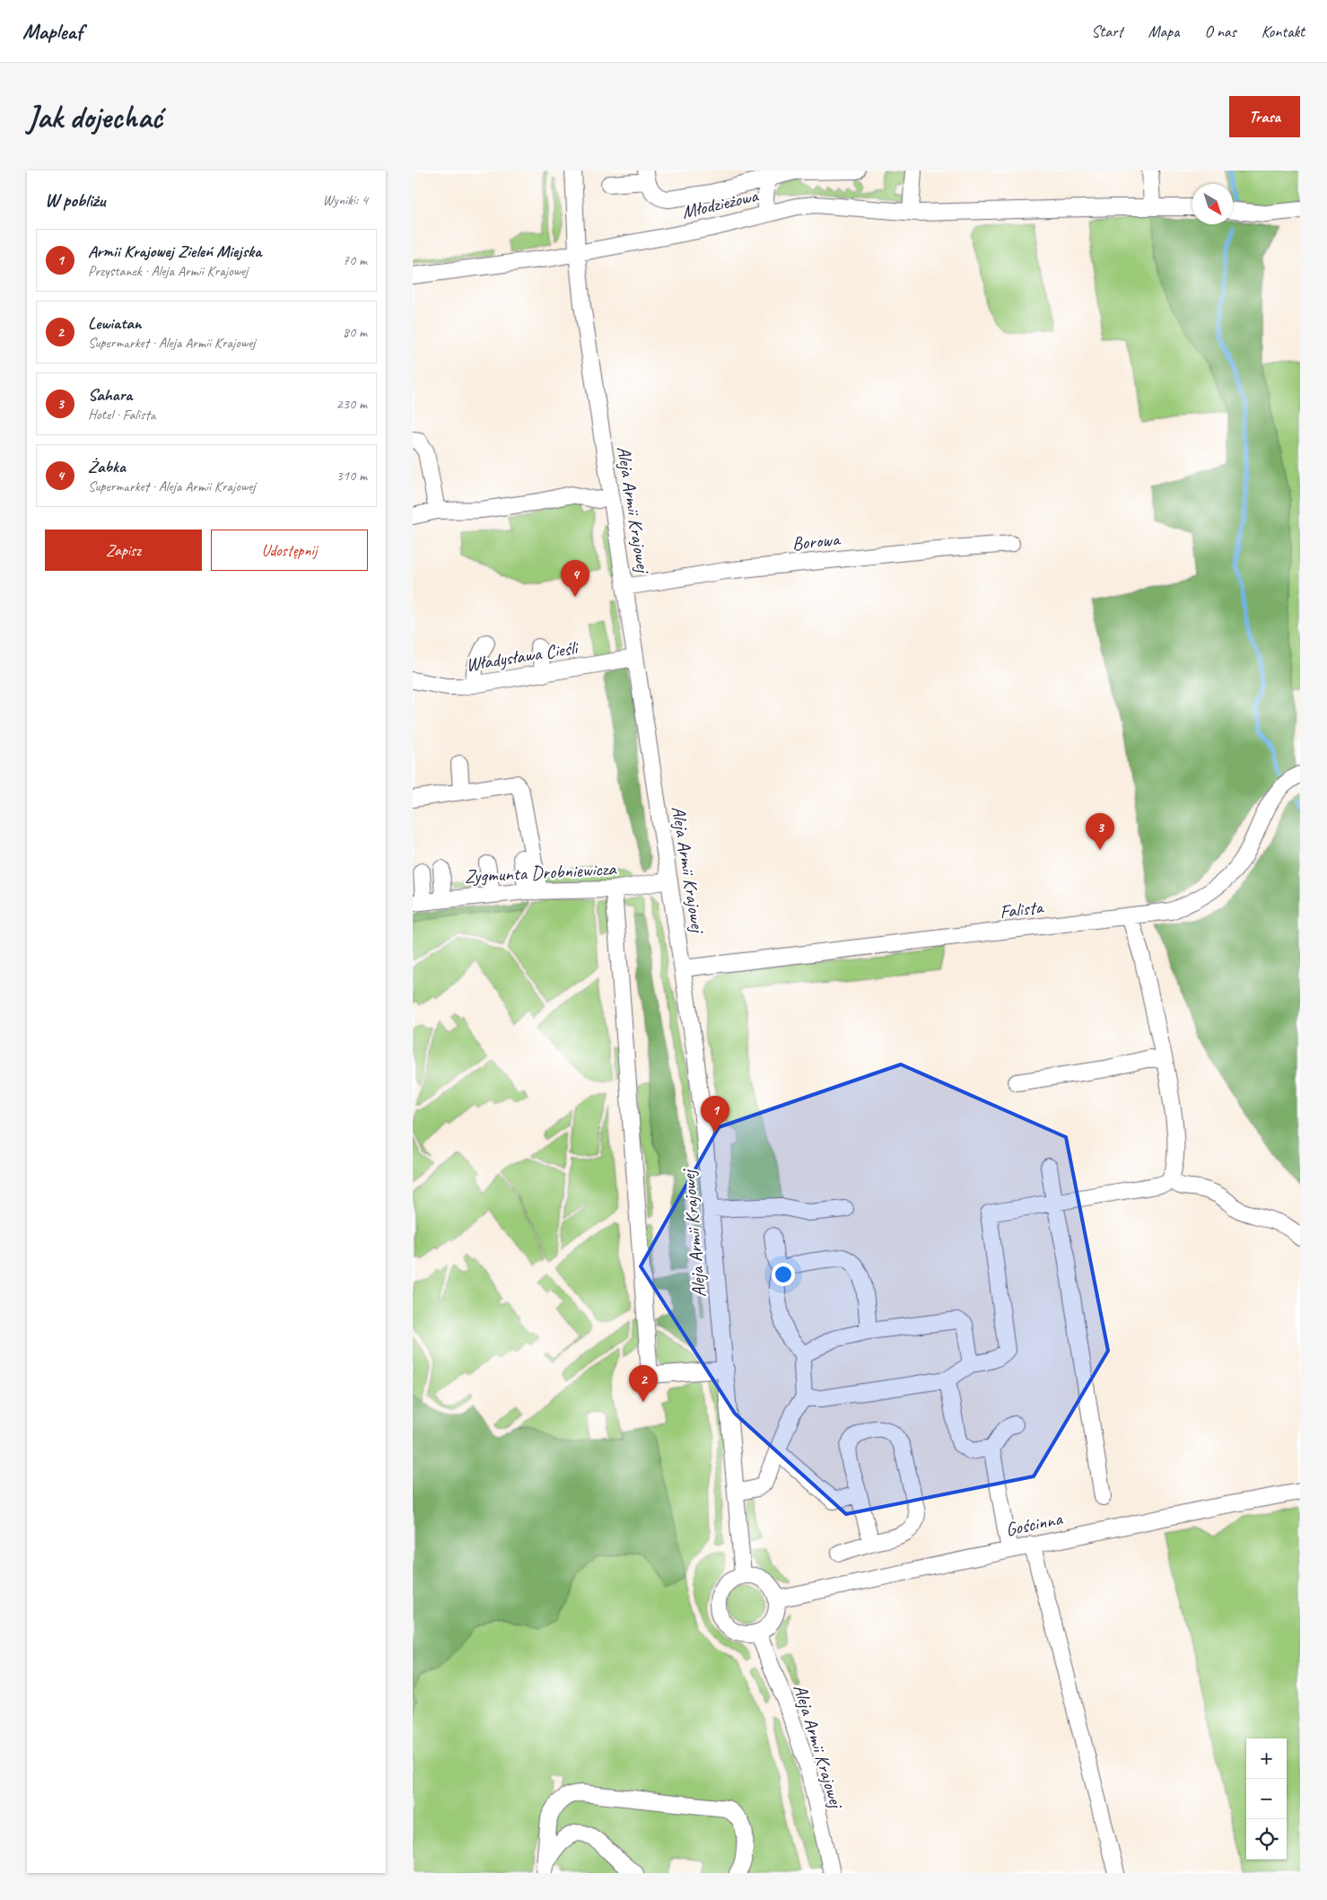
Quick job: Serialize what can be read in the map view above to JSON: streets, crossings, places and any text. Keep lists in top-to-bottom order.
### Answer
{
  "streets": {
    "street": [
      "Młodzieżowa",
      "Aleja Armii Krajowej",
      "Borowa",
      "Władysława Cieśli",
      "Zygmunta Drobniewicza",
      "Falista",
      "Gościnna"
    ]
  },
  "crossings": [
    ["Młodzieżowa", "Aleja Armii Krajowej"],
    ["Aleja Armii Krajowej", "Borowa"],
    ["Aleja Armii Krajowej", "Władysława Cieśli"],
    ["Aleja Armii Krajowej", "Zygmunta Drobniewicza"],
    ["Aleja Armii Krajowej", "Falista"],
    ["Aleja Armii Krajowej", "Gościnna"]
  ],
  "north": "bottom right",
  "page": {
    "header": "Mapleaf",
    "nav": [
      "Start",
      "Mapa",
      "O nas",
      "Kontakt"
    ],
    "buttons": [
      "Trasa",
      ["Zapisz", "Udostępnij"]
    ],
    "title": "Jak dojechać",
    "heading": ["W pobliżu", "Wyniki: 4"],
    "list": [
      {
        "mark": "1",
        "name": "Armii Krajowej Zieleń Miejska",
        "note": "Przystanek · Aleja Armii Krajowej",
        "value": "70 m"
      },
      {
        "mark": "2",
        "name": "Lewiatan",
        "note": "Supermarket · Aleja Armii Krajowej",
        "value": "80 m"
      },
      {
        "mark": "3",
        "name": "Sahara",
        "note": "Hotel · Falista",
        "value": "230 m"
      },
      {
        "mark": "4",
        "name": "Żabka",
        "note": "Supermarket · Aleja Armii Krajowej",
        "value": "310 m"
      }
    ],
    "pins": [
      "4",
      "3",
      "1",
      "2"
    ],
    "map_buttons": ["+", "−"]
  }
}
